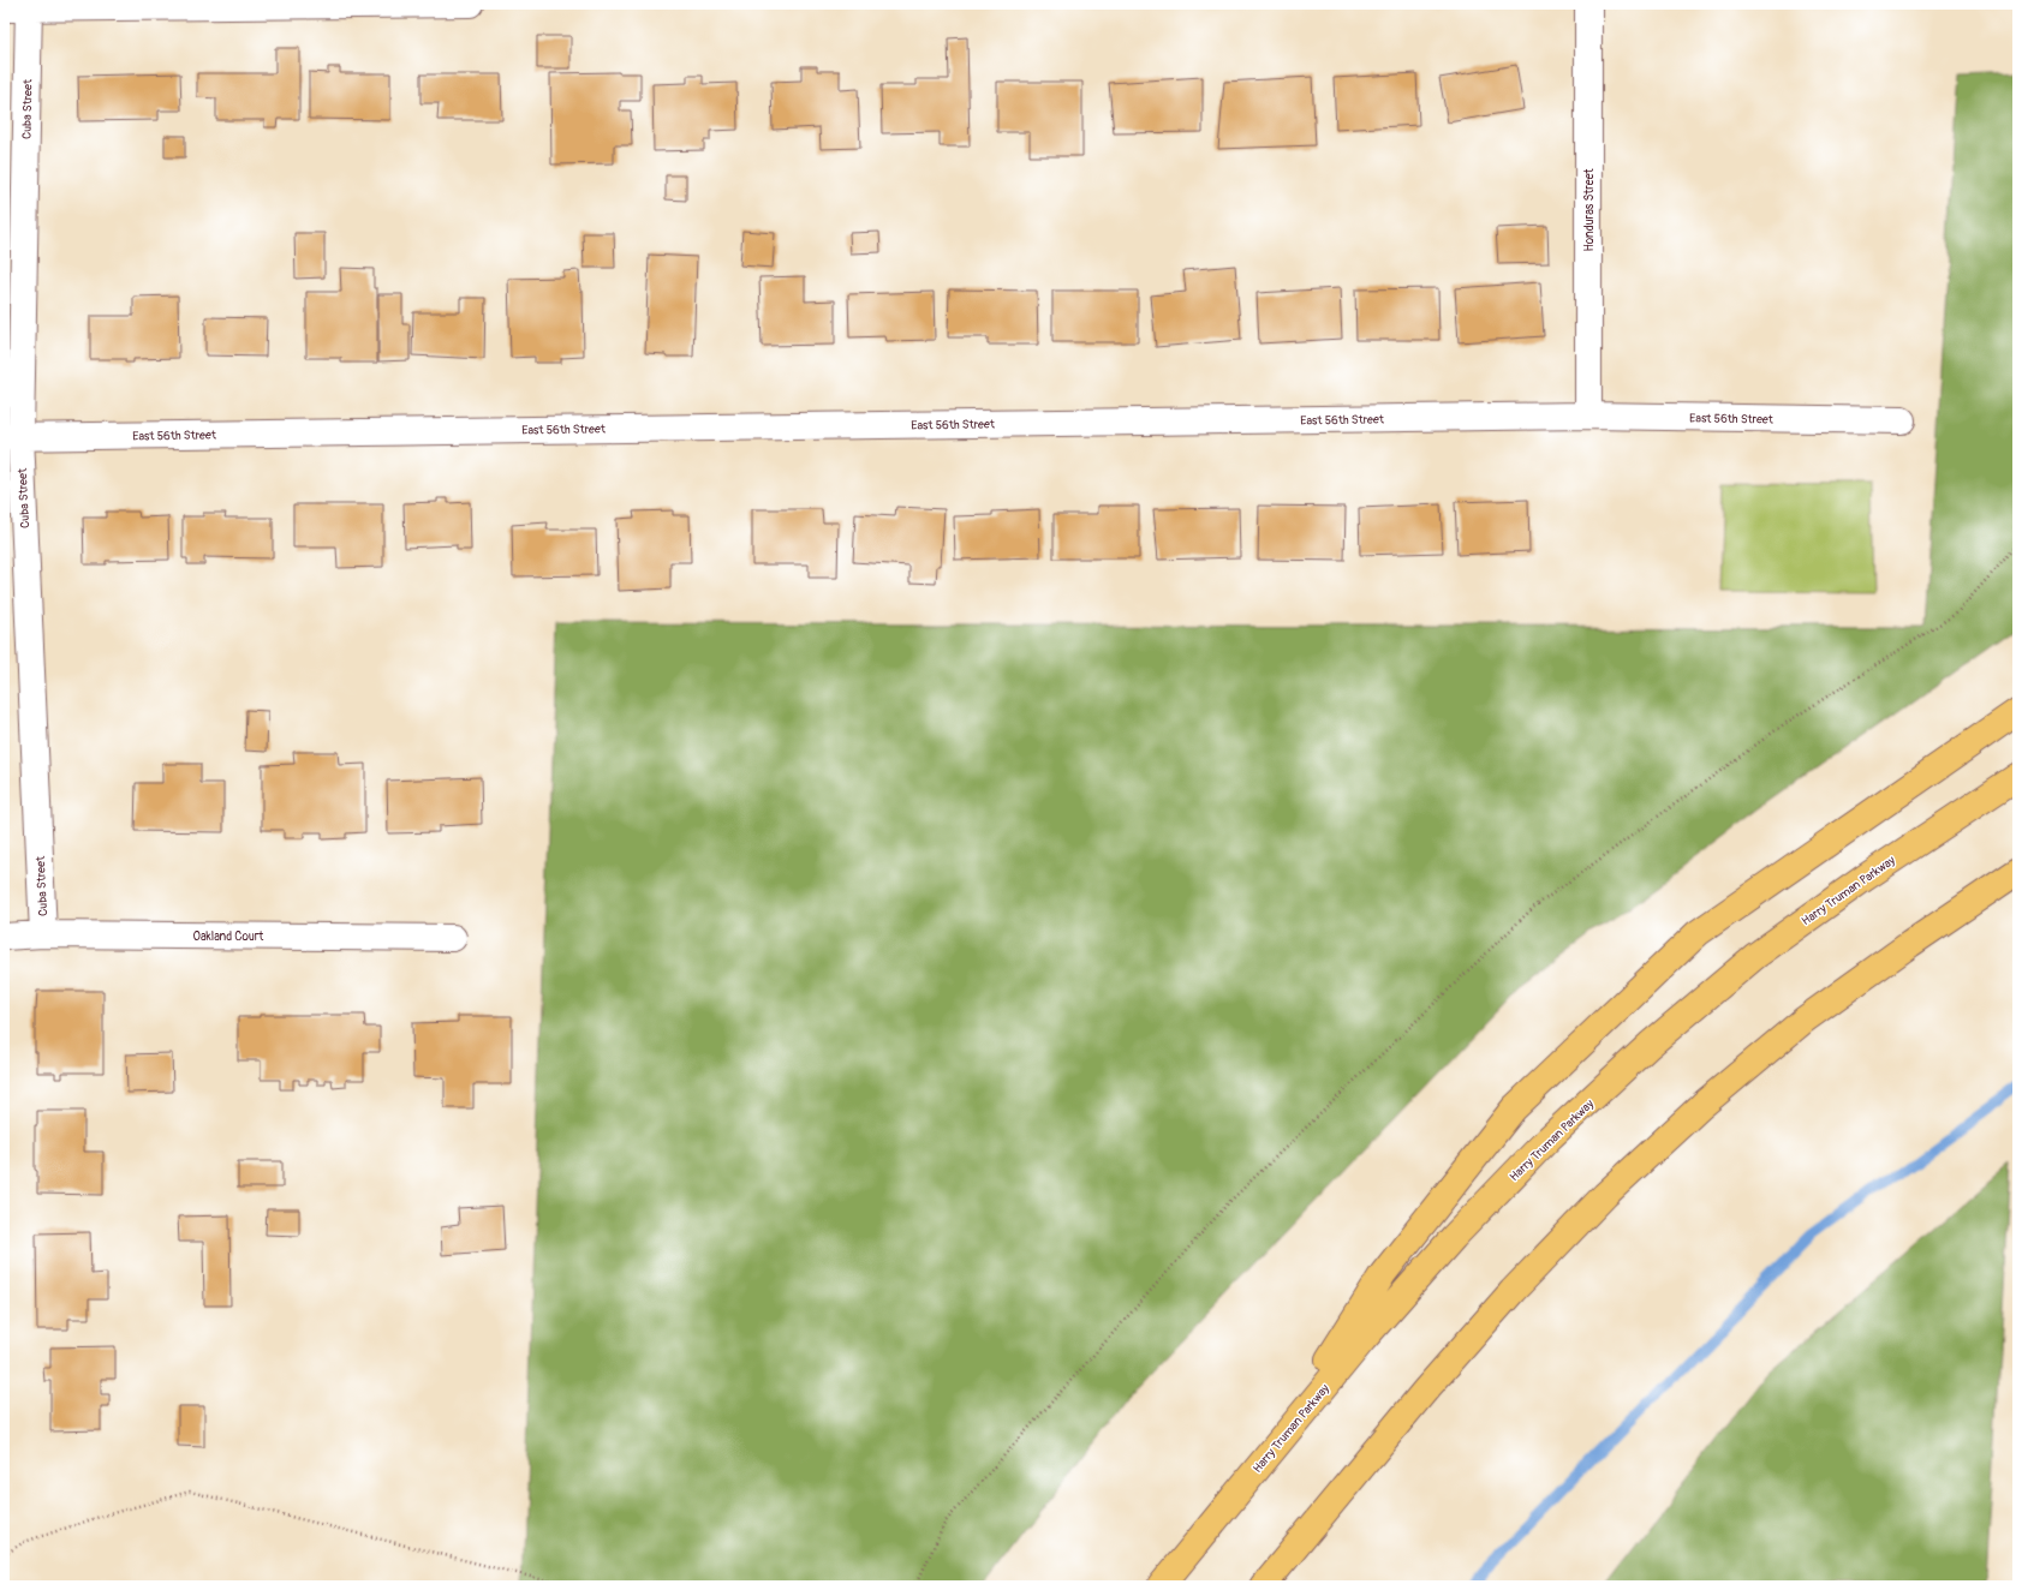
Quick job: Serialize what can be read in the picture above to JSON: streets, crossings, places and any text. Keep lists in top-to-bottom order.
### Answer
{
  "streets": {
    "highway": ["Harry Truman Parkway"],
    "street": [
      "Cuba Street",
      "Honduras Street",
      "East 56th Street",
      "Oakland Court"
    ]
  },
  "crossings": [
    ["Cuba Street", "East 56th Street"],
    ["Cuba Street", "Oakland Court"],
    ["Honduras Street", "East 56th Street"]
  ]
}
